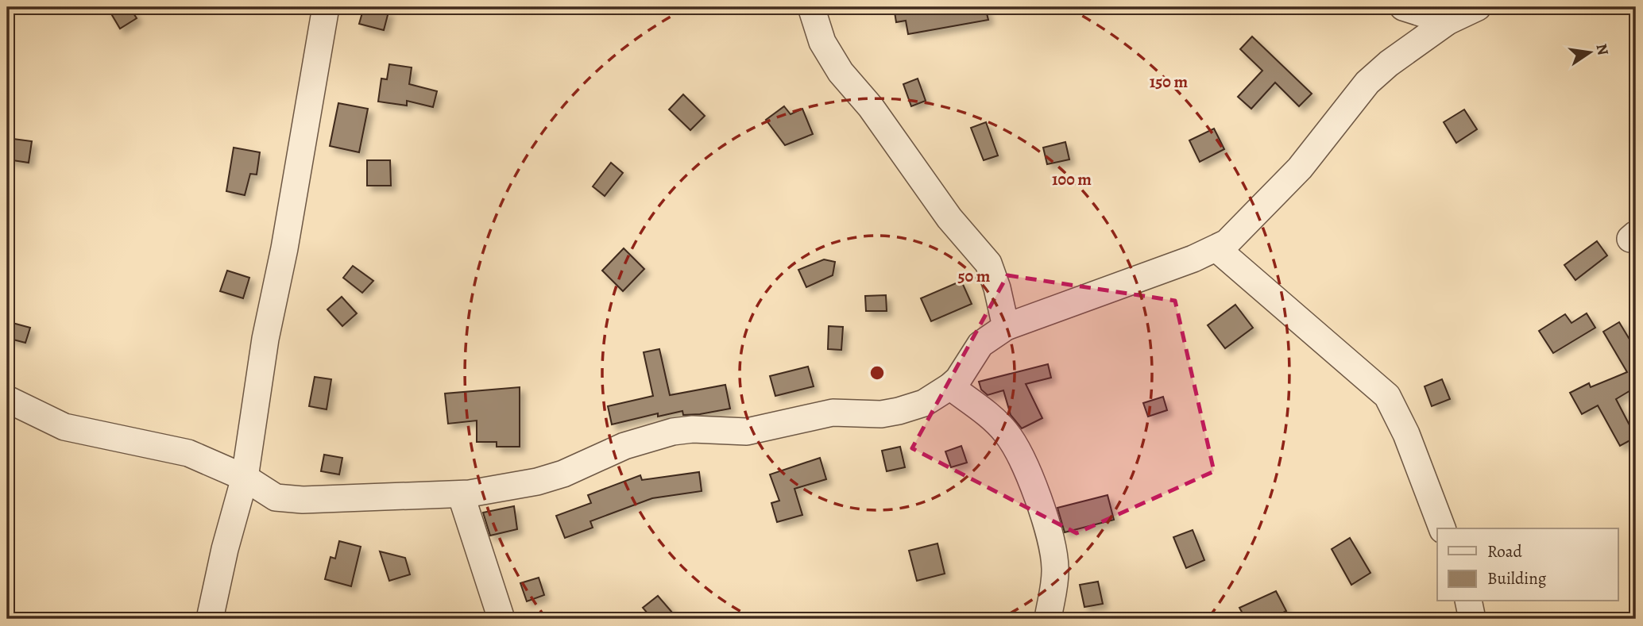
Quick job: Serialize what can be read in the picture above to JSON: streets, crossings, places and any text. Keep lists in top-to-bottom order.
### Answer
{
  "legend": ["Road", "Building"],
  "north": "right",
  "rings": ["150 m", "100 m", "50 m"]
}
